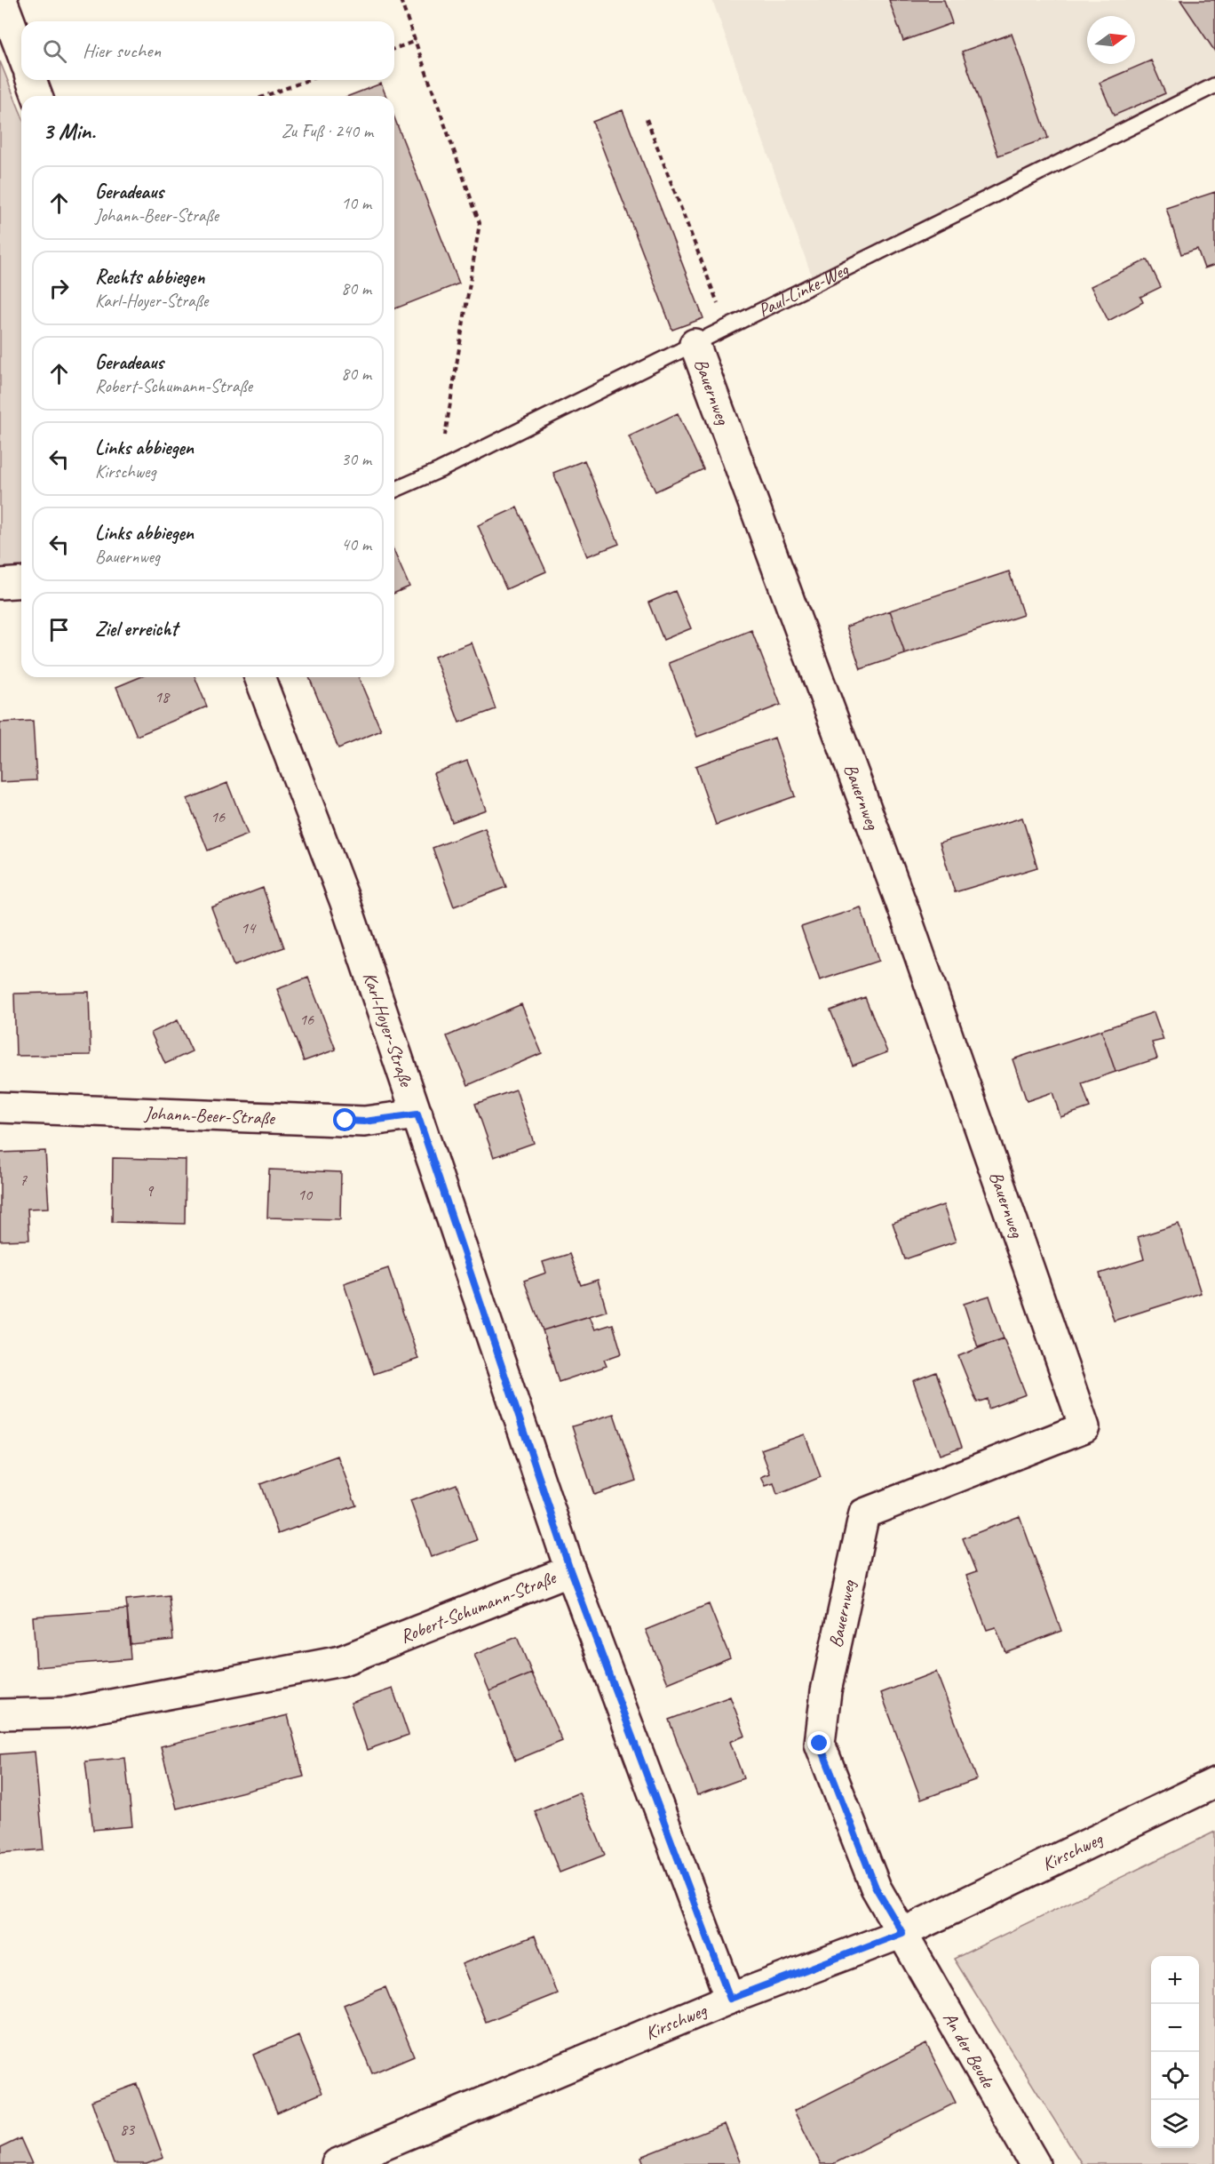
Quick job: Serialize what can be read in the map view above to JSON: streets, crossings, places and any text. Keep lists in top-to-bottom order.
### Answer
{
  "streets": {
    "street": [
      "Bauernweg",
      "Karl-Hoyer-Straße",
      "Johann-Beer-Straße",
      "Robert-Schumann-Straße",
      "Kirschweg",
      "An der Beude"
    ],
    "lane": ["Paul-Linke-Weg"]
  },
  "crossings": [
    ["Paul-Linke-Weg", "Bauernweg"],
    ["Bauernweg", "Kirschweg"],
    ["Bauernweg", "An der Beude"],
    ["Karl-Hoyer-Straße", "Johann-Beer-Straße"],
    ["Karl-Hoyer-Straße", "Robert-Schumann-Straße"],
    ["Robert-Schumann-Straße", "Kirschweg"],
    ["Kirschweg", "An der Beude"]
  ],
  "house_numbers": [
    "18",
    "16",
    "14",
    "16",
    "7",
    "9",
    "10",
    "83"
  ],
  "north": "right",
  "page": {
    "search": "Hier suchen",
    "heading": ["3 Min.", "Zu Fuß · 240 m"],
    "list": [
      ["Geradeaus", "Johann-Beer-Straße", "10 m"],
      ["Rechts abbiegen", "Karl-Hoyer-Straße", "80 m"],
      ["Geradeaus", "Robert-Schumann-Straße", "80 m"],
      ["Links abbiegen", "Kirschweg", "30 m"],
      ["Links abbiegen", "Bauernweg", "40 m"],
      "Ziel erreicht"
    ],
    "map_buttons": ["+", "−"]
  }
}
